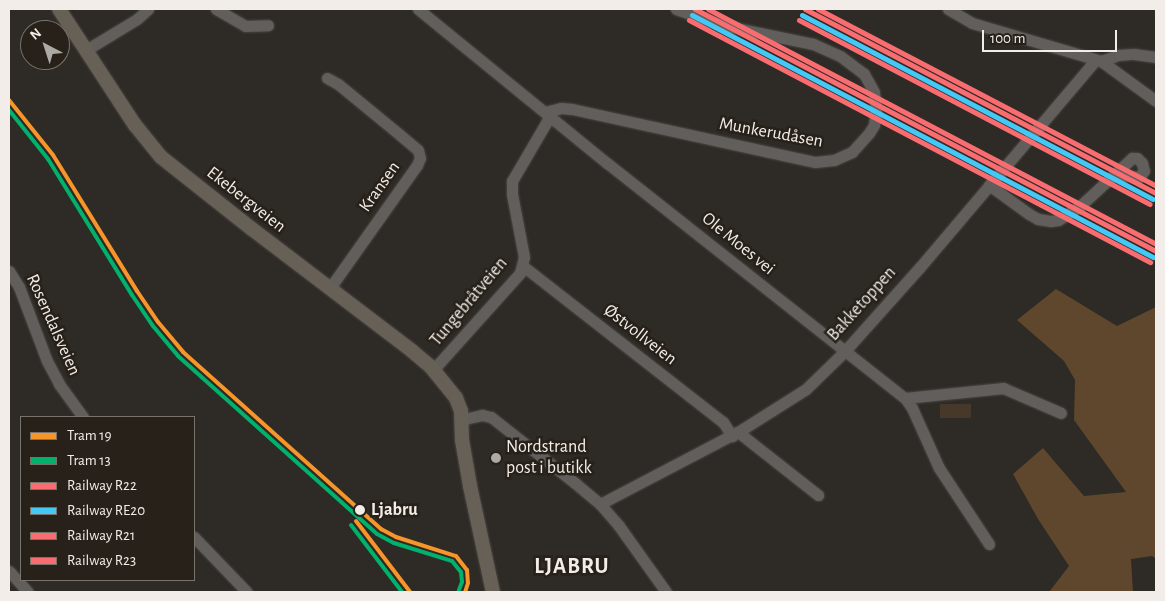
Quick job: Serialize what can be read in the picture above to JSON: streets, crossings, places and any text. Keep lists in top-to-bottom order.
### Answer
{
  "streets": {
    "main road": ["Ekebergveien"],
    "street": [
      "Munkerudåsen",
      "Kransen",
      "Ole Moes vei",
      "Tungebråtveien",
      "Bakketoppen",
      "Rosendalsveien",
      "Østvollveien"
    ]
  },
  "crossings": [
    ["Munkerudåsen", "Ole Moes vei"],
    ["Munkerudåsen", "Tungebråtveien"],
    ["Kransen", "Ekebergveien"],
    ["Ekebergveien", "Tungebråtveien"],
    ["Ole Moes vei", "Tungebråtveien"],
    ["Ole Moes vei", "Bakketoppen"],
    ["Tungebråtveien", "Østvollveien"],
    ["Bakketoppen", "Østvollveien"]
  ],
  "districts": ["LJABRU"],
  "places": ["Nordstrand post i butikk", "Ljabru"],
  "lines": [
    "rail line R22",
    "rail line R21",
    "rail line RE20",
    "rail line R23",
    "tram line 19",
    "tram line 13"
  ],
  "legend": [
    "Tram 19",
    "Tram 13",
    "Railway R22",
    "Railway RE20",
    "Railway R21",
    "Railway R23"
  ],
  "scale_bar": "100 m",
  "north": "top left"
}
